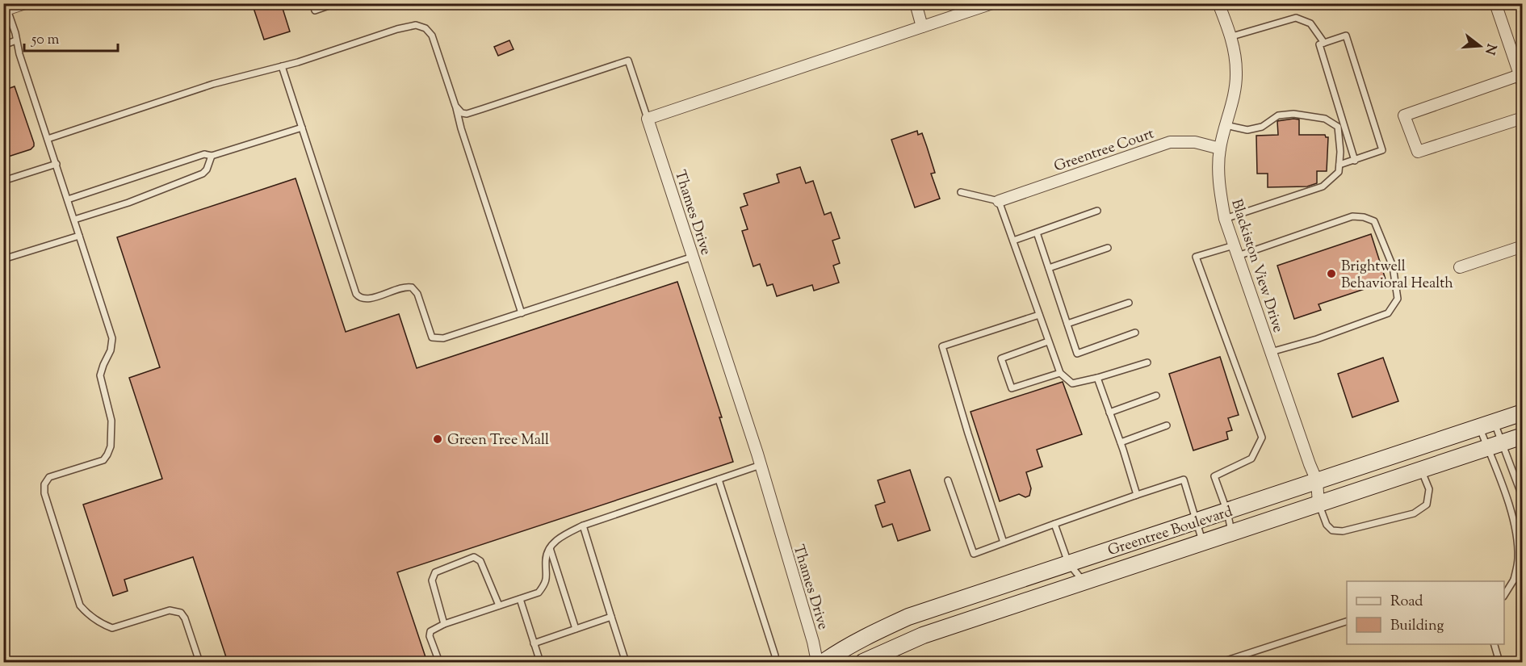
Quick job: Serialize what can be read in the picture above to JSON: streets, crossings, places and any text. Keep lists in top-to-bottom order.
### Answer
{
  "streets": {
    "main road": ["Greentree Boulevard"],
    "street": ["Greentree Court", "Thames Drive", "Blackiston View Drive"]
  },
  "crossings": [
    ["Greentree Court", "Blackiston View Drive"],
    ["Blackiston View Drive", "Greentree Boulevard"]
  ],
  "places": ["Brightwell Behavioral Health", "Green Tree Mall"],
  "legend": ["Road", "Building"],
  "scale_bar": "50 m",
  "north": "right"
}
